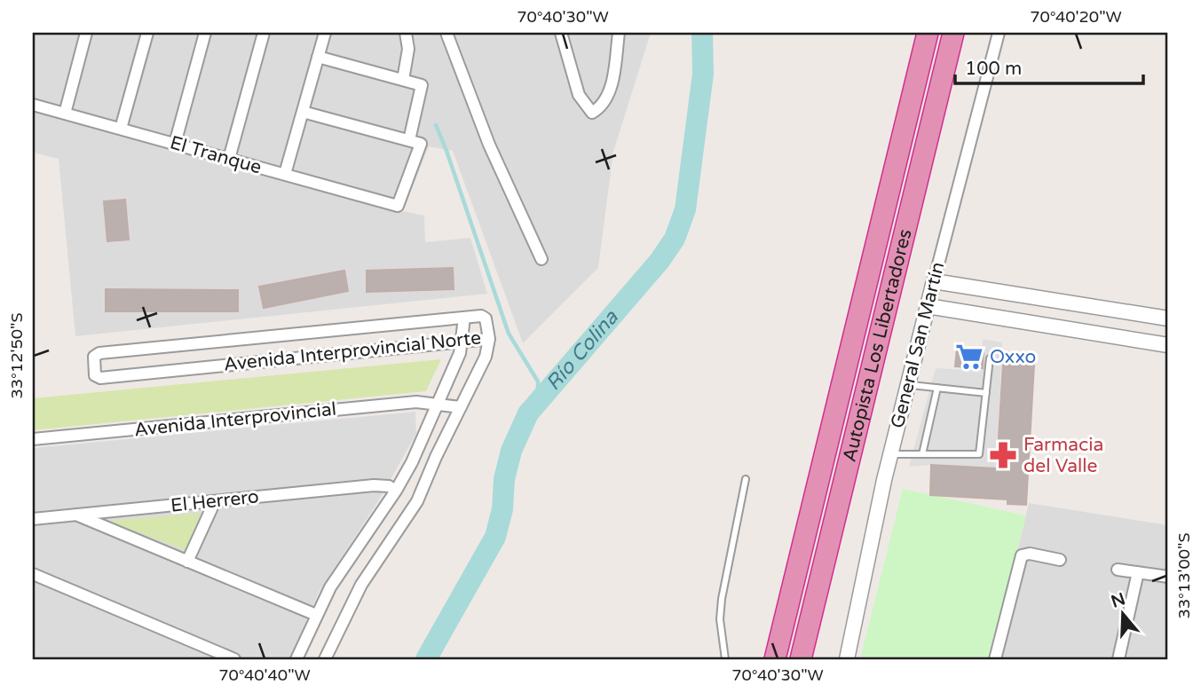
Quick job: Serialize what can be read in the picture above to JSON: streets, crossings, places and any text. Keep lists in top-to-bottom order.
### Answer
{
  "streets": {
    "highway": ["Autopista Los Libertadores"],
    "street": [
      "El Tranque",
      "General San Martín",
      "Avenida Interprovincial Norte",
      "Avenida Interprovincial",
      "El Herrero"
    ]
  },
  "water": ["Río Colina"],
  "places": {
    "supermarket": ["Oxxo"],
    "pharmacy": ["Farmacia del Valle"]
  },
  "scale_bar": "100 m",
  "north": "top",
  "coordinates": [
    "70°40'30\"W",
    "70°40'20\"W",
    "33°12'50\"S",
    "33°13'00\"S",
    "70°40'40\"W"
  ]
}
